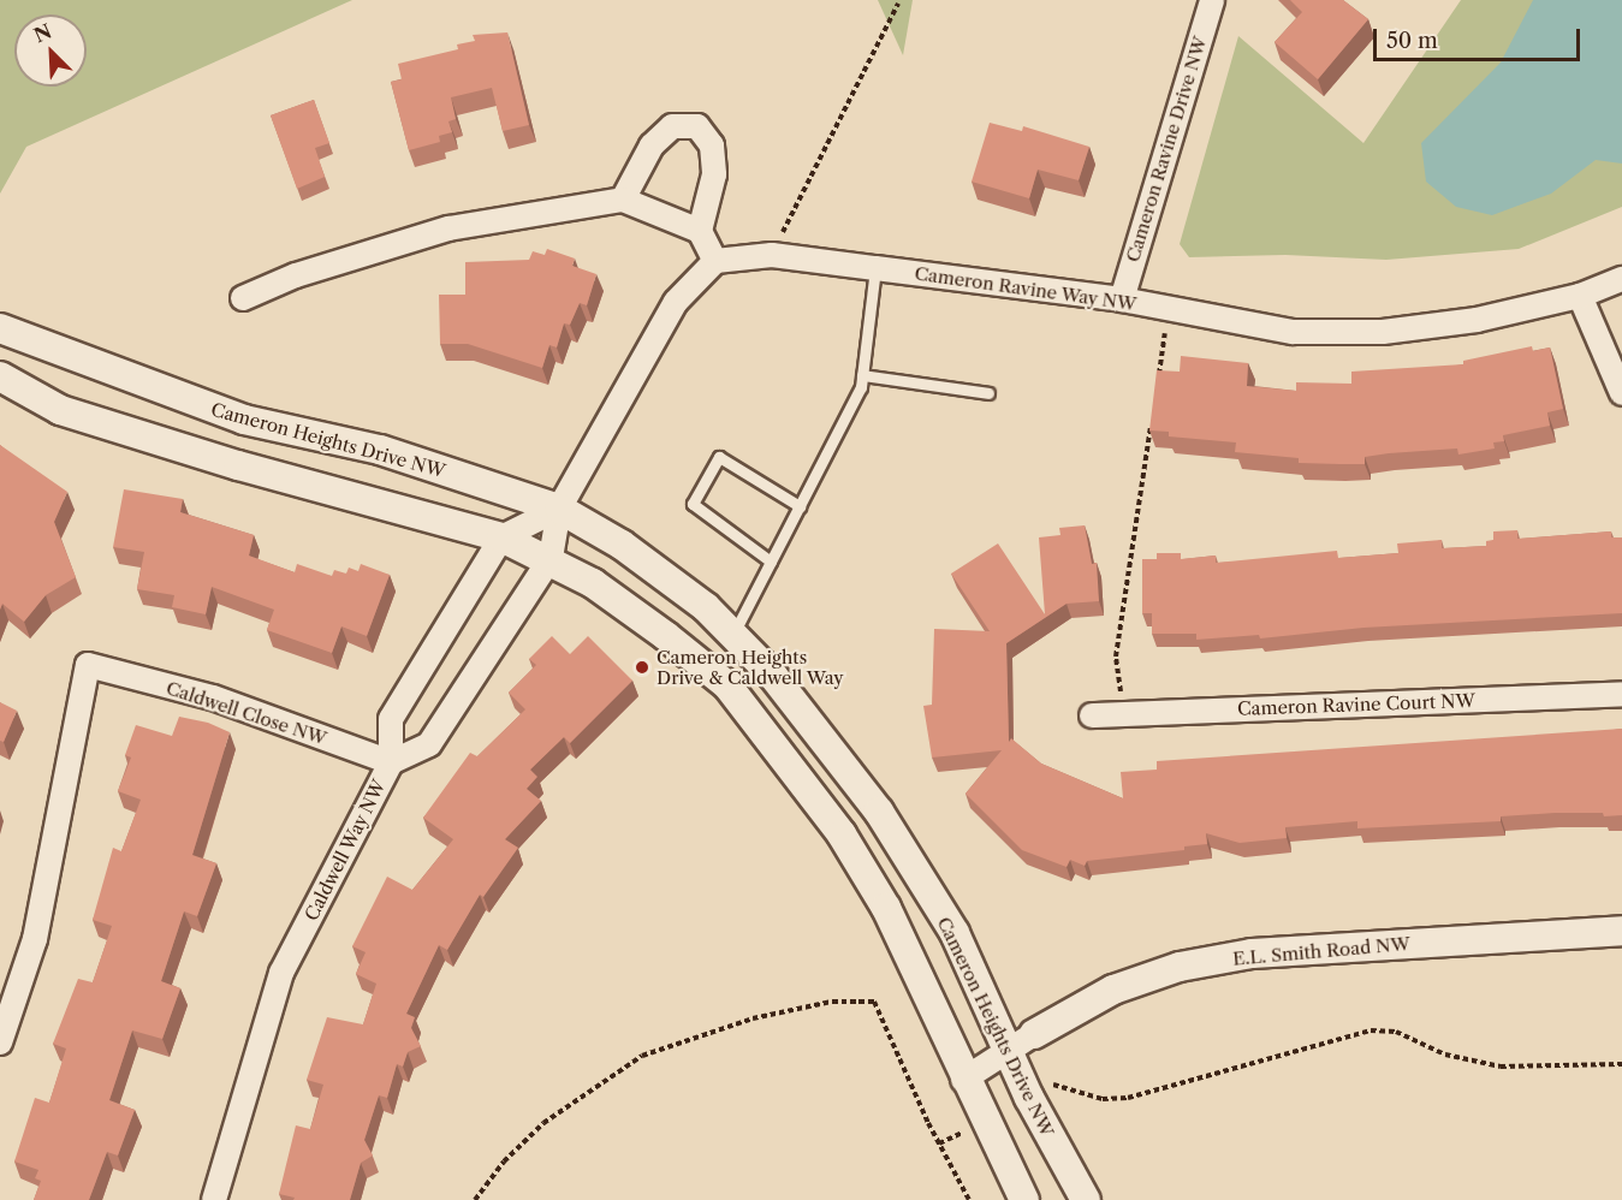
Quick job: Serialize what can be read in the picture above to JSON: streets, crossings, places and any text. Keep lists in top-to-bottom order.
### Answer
{
  "streets": {
    "street": [
      "Cameron Ravine Drive NW",
      "Cameron Ravine Way NW",
      "Cameron Heights Drive NW",
      "Cameron Ravine Court NW",
      "Caldwell Close NW",
      "Caldwell Way NW",
      "E.L. Smith Road NW"
    ]
  },
  "crossings": [
    ["Cameron Ravine Drive NW", "Cameron Ravine Way NW"],
    ["Cameron Heights Drive NW", "E.L. Smith Road NW"],
    ["Caldwell Close NW", "Caldwell Way NW"]
  ],
  "places": ["Cameron Heights Drive & Caldwell Way"],
  "scale_bar": "50 m",
  "north": "top left"
}
